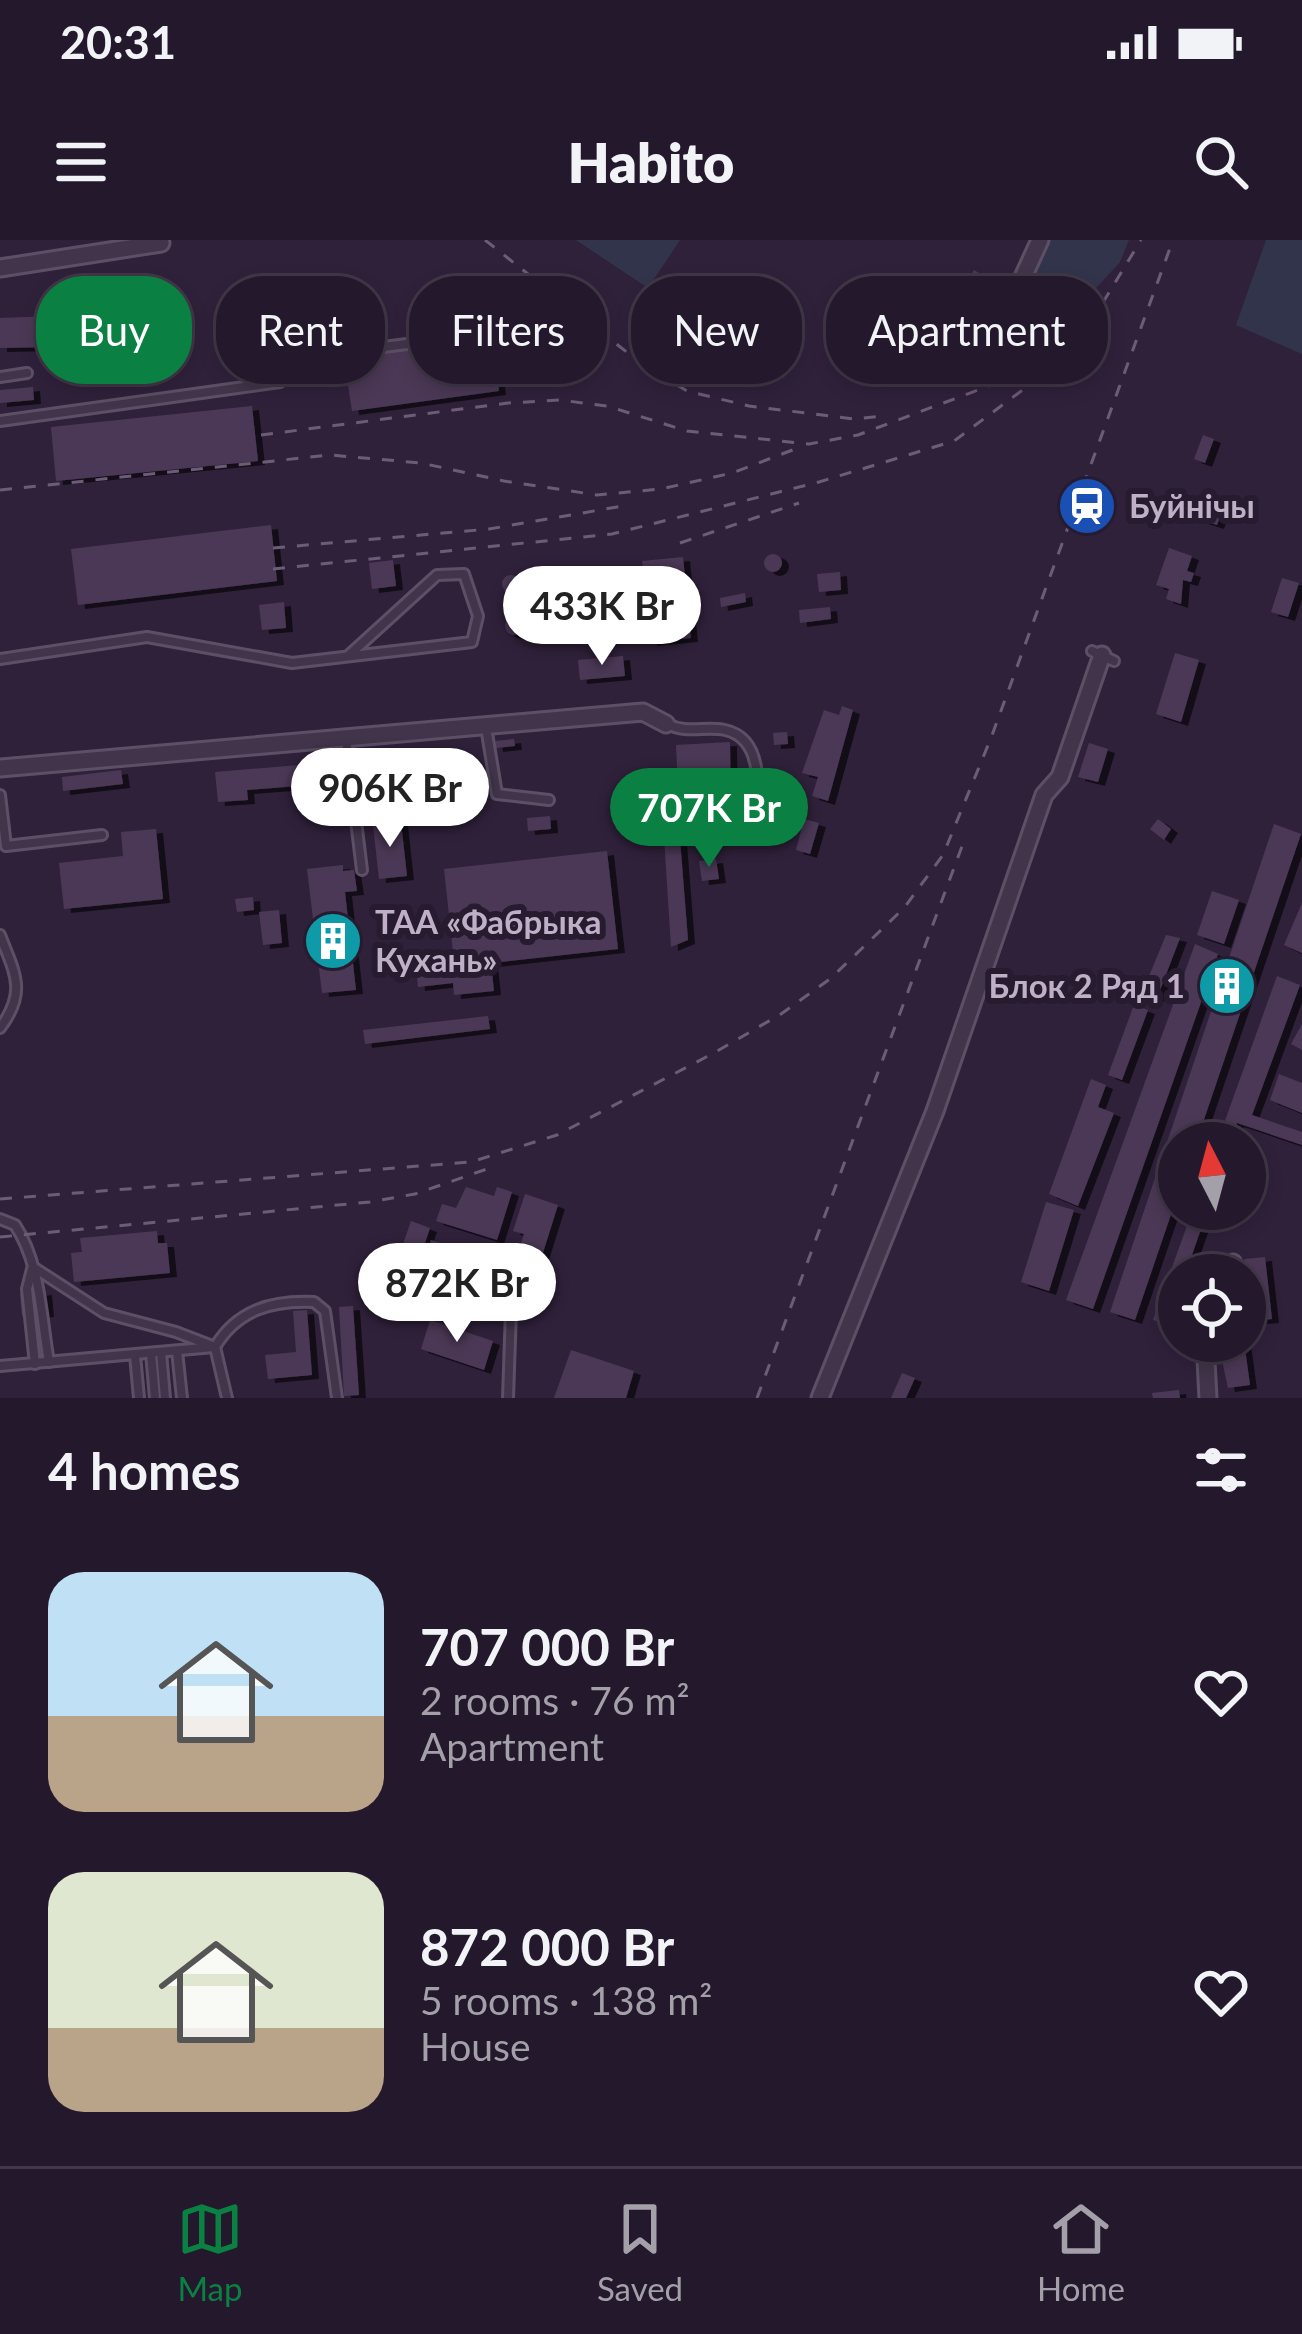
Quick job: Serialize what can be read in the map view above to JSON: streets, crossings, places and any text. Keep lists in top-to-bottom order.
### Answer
{
  "places": {
    "station": ["Буйнічы"],
    "building": ["ТАА «Фабрыка Кухань»", "Блок 2 Ряд 1"]
  },
  "north": "top",
  "page": {
    "status": "20:31",
    "header": "Habito",
    "chip": [
      "Buy",
      "Rent",
      "Filters",
      "New",
      "Apartment"
    ],
    "price": [
      "433K Br",
      "906K Br",
      "707K Br",
      "872K Br"
    ],
    "heading": "4 homes",
    "list": [
      {
        "name": "707 000 Br",
        "note": "2 rooms · 76 m² · Apartment"
      },
      {
        "name": "872 000 Br",
        "note": "5 rooms · 138 m² · House"
      }
    ],
    "tabs": ["Map", "Saved", "Home"]
  }
}
